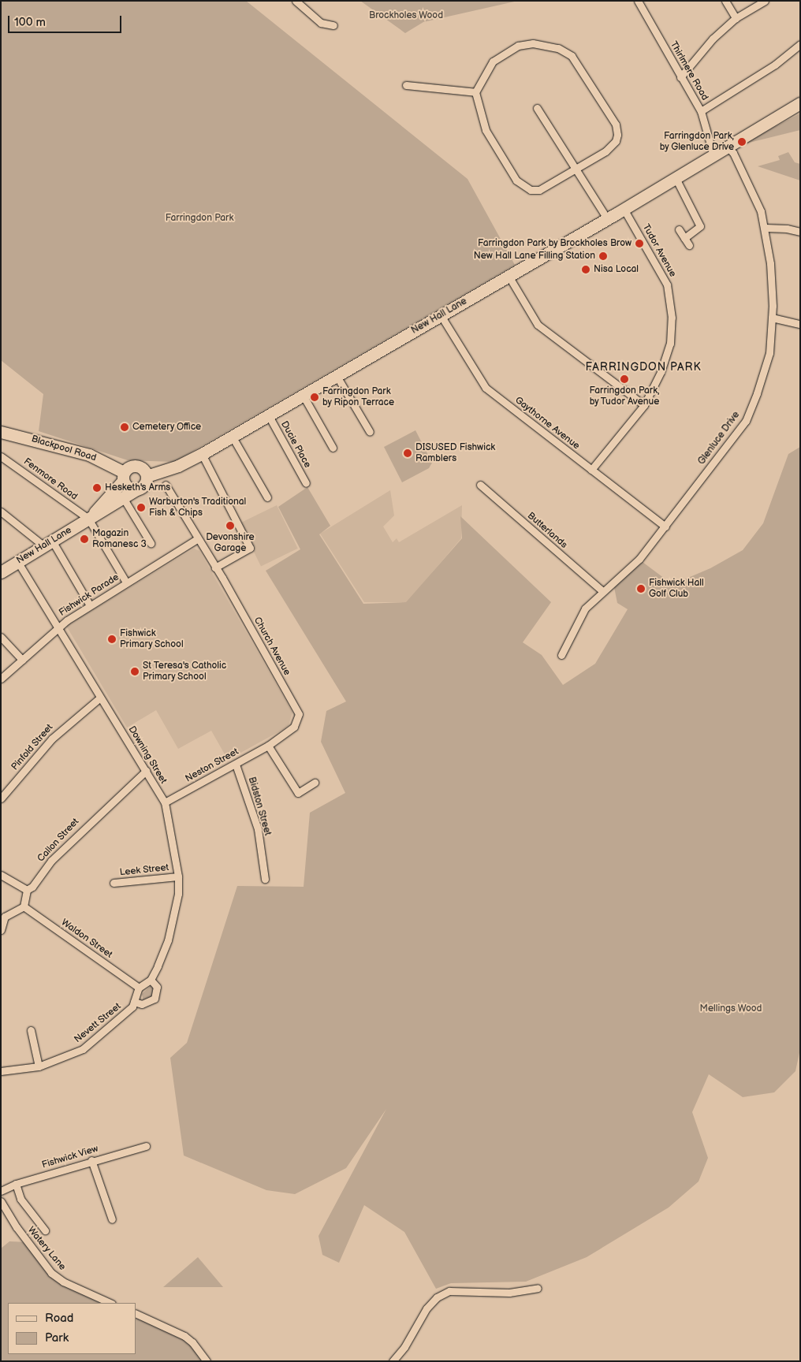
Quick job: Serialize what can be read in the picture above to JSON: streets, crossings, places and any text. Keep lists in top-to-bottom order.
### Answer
{
  "streets": {
    "highway": ["New Hall Lane", "Blackpool Road"],
    "street": [
      "Thirlmere Road",
      "Tudor Avenue",
      "Gaythorne Avenue",
      "Glenluce Drive",
      "Ducie Place",
      "Fenmore Road",
      "Butterlands",
      "Fishwick Parade",
      "Church Avenue",
      "Pinfold Street",
      "Downing Street",
      "Neston Street",
      "Bidston Street",
      "Callon Street",
      "Leek Street",
      "Waldon Street",
      "Nevett Street",
      "Fishwick View",
      "Watery Lane"
    ]
  },
  "crossings": [
    ["Thirlmere Road", "New Hall Lane"],
    ["Tudor Avenue", "New Hall Lane"],
    ["Tudor Avenue", "Gaythorne Avenue"],
    ["New Hall Lane", "Gaythorne Avenue"],
    ["New Hall Lane", "Glenluce Drive"],
    ["New Hall Lane", "Ducie Place"],
    ["New Hall Lane", "Blackpool Road"],
    ["New Hall Lane", "Fenmore Road"],
    ["New Hall Lane", "Downing Street"],
    ["Gaythorne Avenue", "Glenluce Drive"],
    ["Glenluce Drive", "Butterlands"],
    ["Fishwick Parade", "Church Avenue"],
    ["Fishwick Parade", "Downing Street"],
    ["Church Avenue", "Neston Street"],
    ["Pinfold Street", "Downing Street"],
    ["Downing Street", "Neston Street"],
    ["Downing Street", "Callon Street"],
    ["Downing Street", "Leek Street"],
    ["Downing Street", "Nevett Street"],
    ["Neston Street", "Bidston Street"],
    ["Waldon Street", "Nevett Street"]
  ],
  "districts": ["FARRINGDON PARK"],
  "parks": ["Brockholes Wood", "Farringdon Park", "Mellings Wood"],
  "places": [
    "Farringdon Park, by Glenluce Drive",
    "Farringdon Park by Brockholes Brow",
    "New Hall Lane Filling Station",
    "Nisa Local",
    "Farringdon Park, by Tudor Avenue",
    "Farringdon Park by Ripon Terrace",
    "Cemetery Office",
    "DISUSED Fishwick Ramblers",
    "Hesketh's Arms",
    "Warburton's Traditional Fish & Chips",
    "Devonshire Garage",
    "Magazin Romanesc 3",
    "Fishwick Hall Golf Club",
    "Fishwick Primary School",
    "St Teresa's Catholic Primary School"
  ],
  "legend": ["Road", "Park"],
  "scale_bar": "100 m"
}
